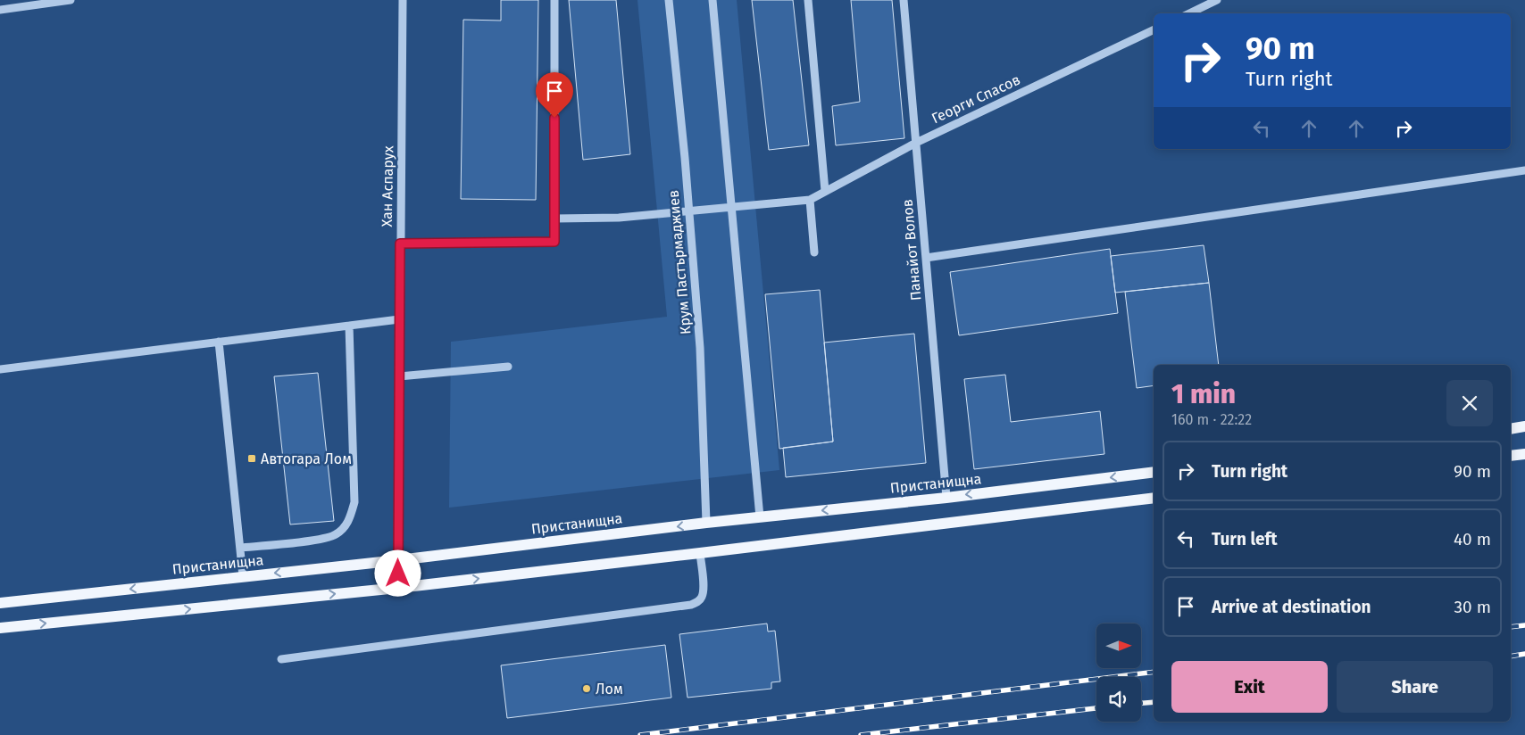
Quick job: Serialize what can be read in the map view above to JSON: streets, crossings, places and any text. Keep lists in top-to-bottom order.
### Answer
{
  "streets": {
    "main road": ["Пристанищна"],
    "street": [
      "Георги Спасов",
      "Хан Аспарух",
      "Панайот Волов",
      "Крум Пастърмаджиев"
    ]
  },
  "crossings": [
    ["Георги Спасов", "Панайот Волов"],
    ["Хан Аспарух", "Пристанищна"],
    ["Панайот Волов", "Пристанищна"],
    ["Крум Пастърмаджиев", "Пристанищна"]
  ],
  "places": {
    "transit": ["Автогара Лом"],
    "other": ["Лом"]
  },
  "north": "right",
  "page": {
    "turn": ["90 m", "Turn right"],
    "heading": ["1 min", "160 m · 22:22"],
    "list": [
      {
        "name": "Turn right",
        "value": "90 m"
      },
      {
        "name": "Turn left",
        "value": "40 m"
      },
      {
        "name": "Arrive at destination",
        "value": "30 m"
      }
    ],
    "buttons": ["Exit", "Share"]
  }
}
